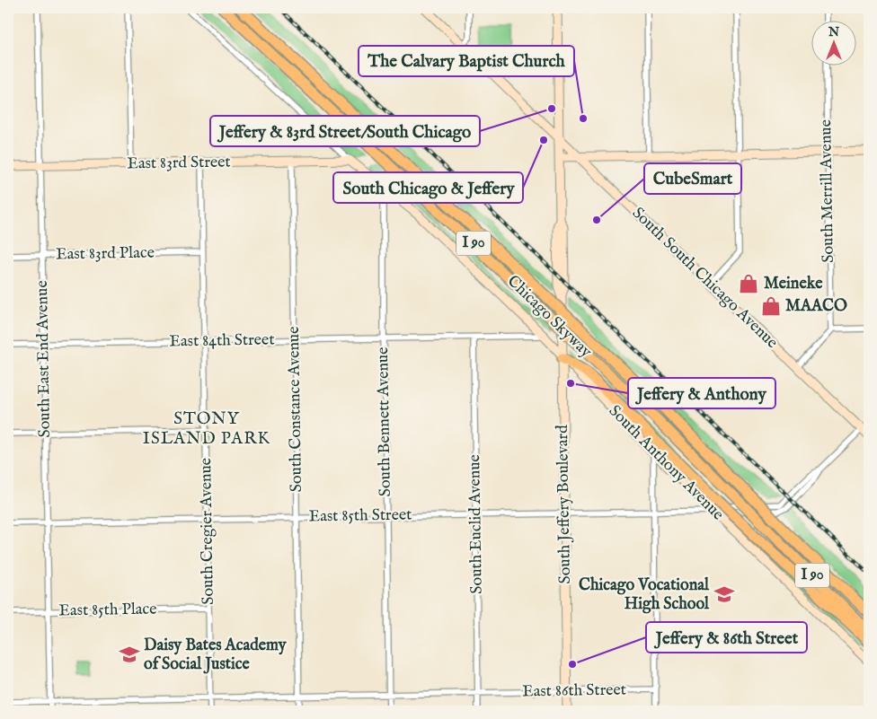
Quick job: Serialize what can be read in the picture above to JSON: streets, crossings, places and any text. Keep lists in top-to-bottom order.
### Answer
{
  "streets": {
    "highway": ["I 90", "Chicago Skyway"],
    "main road": [
      "East 83rd Street",
      "South South Chicago Avenue",
      "South Anthony Avenue",
      "South Jeffery Boulevard"
    ],
    "street": [
      "South Merrill Avenue",
      "East 83rd Place",
      "East 84th Street",
      "South East End Avenue",
      "South Constance Avenue",
      "South Bennett Avenue",
      "East 85th Street",
      "South Euclid Avenue",
      "South Cregier Avenue",
      "East 85th Place",
      "East 86th Street"
    ]
  },
  "crossings": [
    ["East 83rd Street", "South East End Avenue"],
    ["East 83rd Street", "South Constance Avenue"],
    ["East 83rd Street", "South Anthony Avenue"],
    ["East 83rd Street", "South Cregier Avenue"],
    ["East 83rd Place", "South East End Avenue"],
    ["East 83rd Place", "South Cregier Avenue"],
    ["South South Chicago Avenue", "South Jeffery Boulevard"],
    ["South South Chicago Avenue", "East 85th Street"],
    ["Chicago Skyway", "South Jeffery Boulevard"],
    ["East 84th Street", "South East End Avenue"],
    ["East 84th Street", "South Constance Avenue"],
    ["East 84th Street", "South Bennett Avenue"],
    ["East 84th Street", "South Anthony Avenue"],
    ["East 84th Street", "South Euclid Avenue"],
    ["East 84th Street", "South Cregier Avenue"],
    ["South East End Avenue", "East 85th Street"],
    ["South East End Avenue", "East 85th Place"],
    ["South East End Avenue", "East 86th Street"],
    ["South Constance Avenue", "East 85th Street"],
    ["South Constance Avenue", "East 86th Street"],
    ["South Bennett Avenue", "South Anthony Avenue"],
    ["South Bennett Avenue", "East 85th Street"],
    ["South Bennett Avenue", "East 86th Street"],
    ["South Anthony Avenue", "South Jeffery Boulevard"],
    ["South Anthony Avenue", "East 85th Street"],
    ["South Jeffery Boulevard", "East 85th Street"],
    ["South Jeffery Boulevard", "East 86th Street"],
    ["East 85th Street", "South Euclid Avenue"],
    ["East 85th Street", "South Cregier Avenue"],
    ["South Euclid Avenue", "East 86th Street"],
    ["South Cregier Avenue", "East 85th Place"],
    ["South Cregier Avenue", "East 86th Street"]
  ],
  "districts": ["STONY ISLAND PARK"],
  "places": {
    "other": [
      "Jeffery & 83rd Street/South Chicago",
      "The Calvary Baptist Church",
      "South Chicago & Jeffery",
      "CubeSmart",
      "Jeffery & Anthony",
      "Jeffery & 86th Street"
    ],
    "shop": ["Meineke", "MAACO"],
    "school or university": ["Chicago Vocational High School", "Daisy Bates Academy of Social Justice"]
  },
  "north": "top"
}
